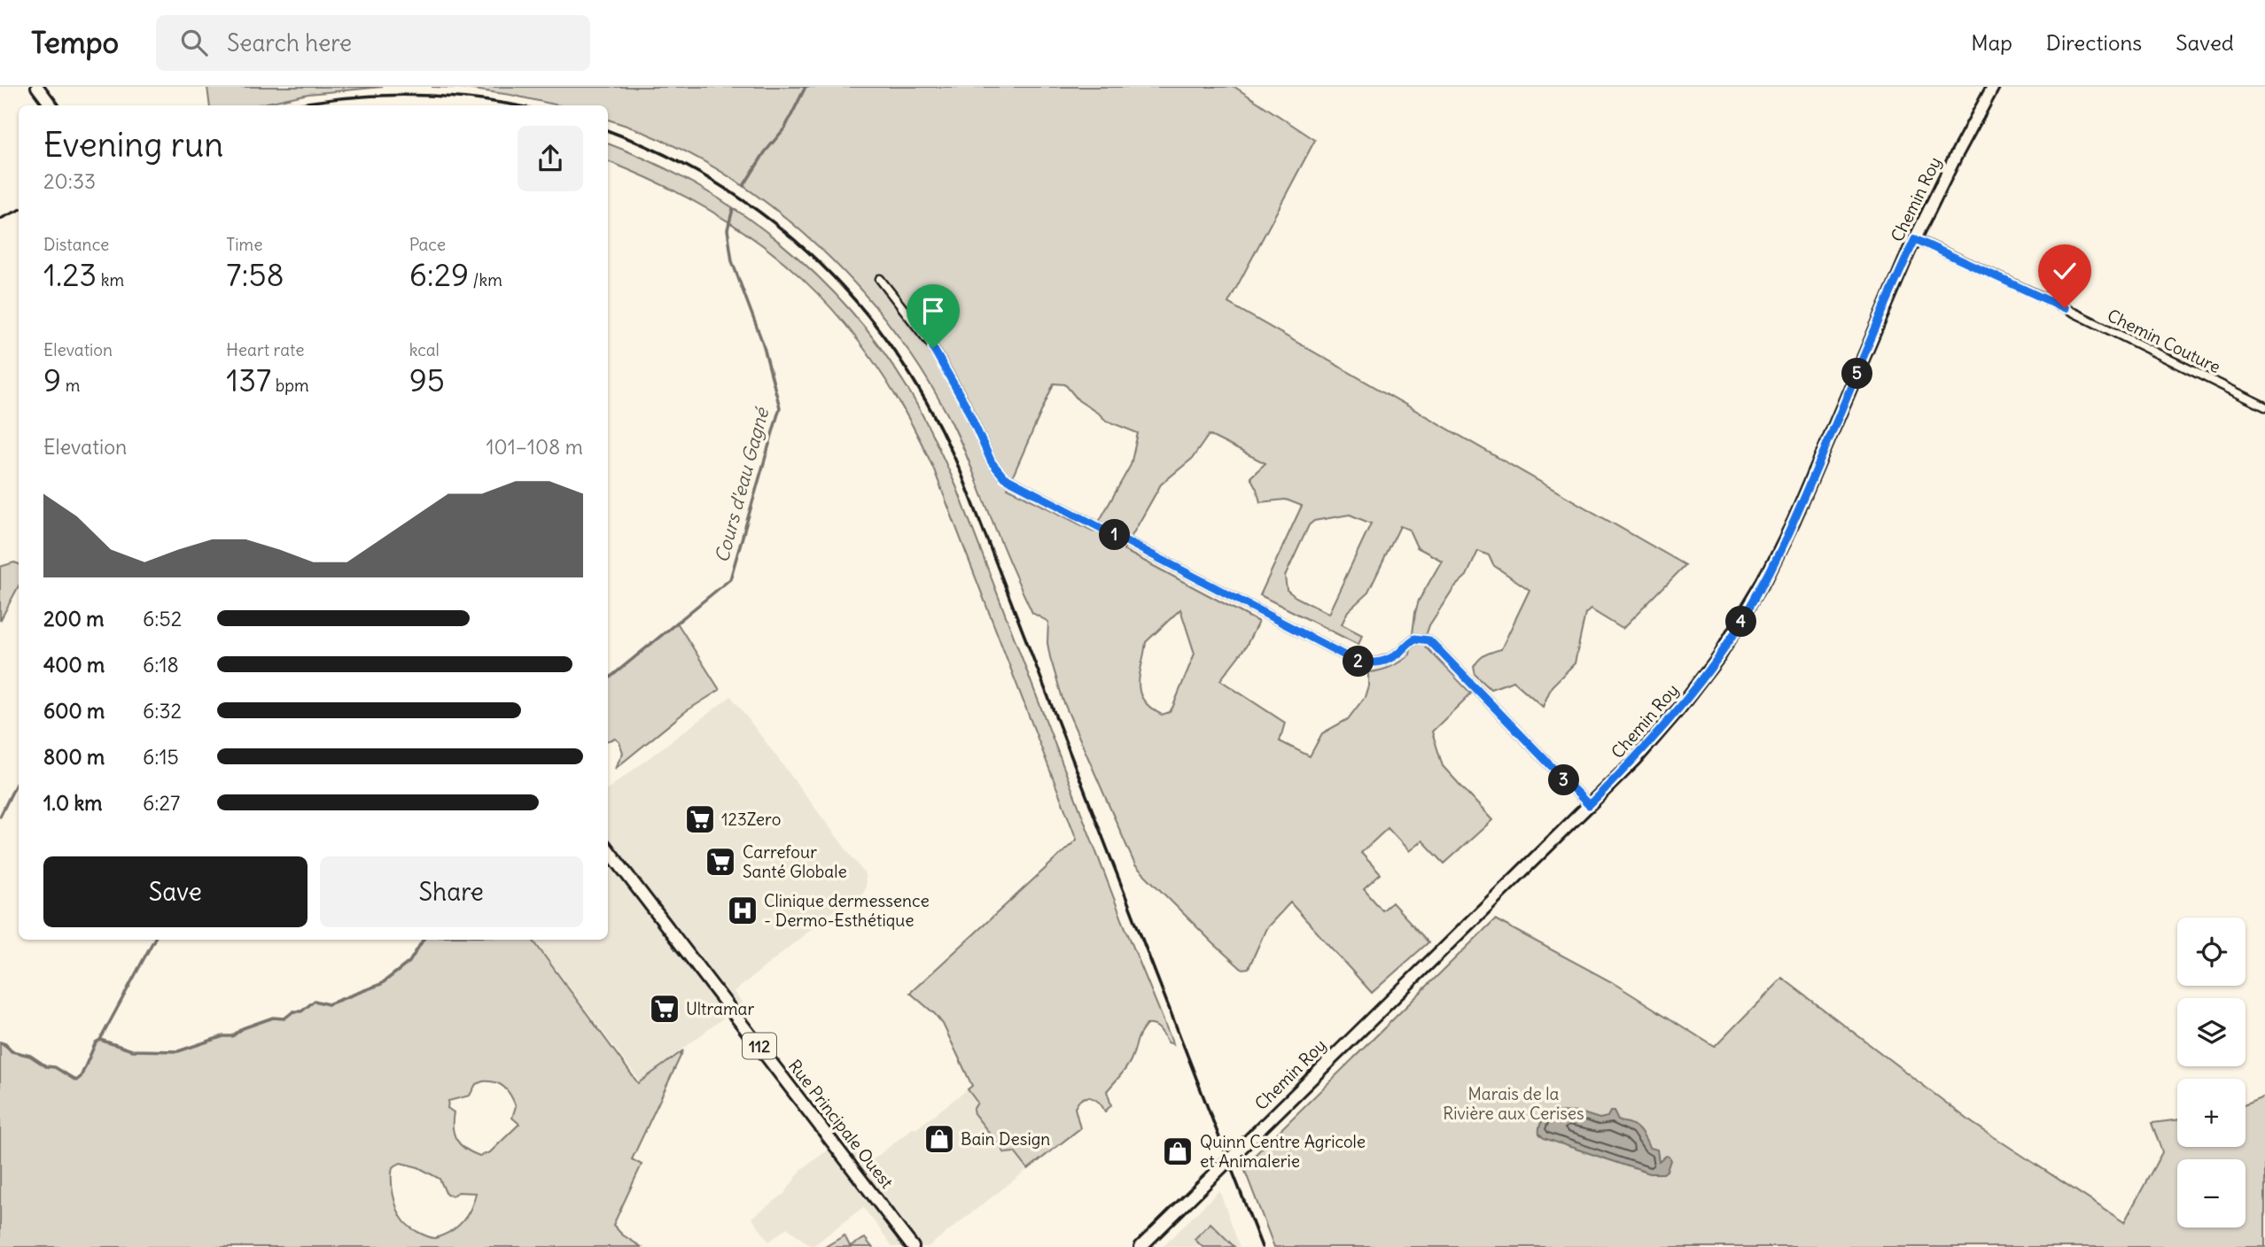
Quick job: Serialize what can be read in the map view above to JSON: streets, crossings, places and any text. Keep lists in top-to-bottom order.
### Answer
{
  "streets": {
    "street": [
      "Chemin Roy",
      "Chemin Couture",
      "112",
      "Rue Principale Ouest"
    ]
  },
  "crossings": [
    ["Chemin Roy", "Chemin Couture"]
  ],
  "water": ["Cours d'eau Gagné"],
  "parks": ["Marais de la Rivière aux Cerises"],
  "places": {
    "supermarket": ["123Zero", "Carrefour Santé Globale", "Ultramar"],
    "hospital": ["Clinique dermessence - Dermo-Esthétique"],
    "shop": ["Bain Design", "Quinn Centre Agricole et Animalerie"]
  },
  "page": {
    "header": "Tempo",
    "search": "Search here",
    "nav": ["Map", "Directions", "Saved"],
    "heading": ["Evening run", "20:33"],
    "stats": [
      ["Distance", "1.23 km"],
      ["Time", "7:58"],
      ["Pace", "6:29 /km"],
      ["Elevation", "9 m"],
      ["Heart rate", "137 bpm"],
      ["kcal", "95"]
    ],
    "pins": [
      "5",
      "1",
      "4",
      "2",
      "3"
    ],
    "chart": ["Elevation", "101–108 m"],
    "list": [
      {
        "name": "200 m",
        "note": "6:52"
      },
      {
        "name": "400 m",
        "note": "6:18"
      },
      {
        "name": "600 m",
        "note": "6:32"
      },
      {
        "name": "800 m",
        "note": "6:15"
      },
      {
        "name": "1.0 km",
        "note": "6:27"
      }
    ],
    "buttons": ["Save", "Share"],
    "map_buttons": ["+", "−"]
  }
}
